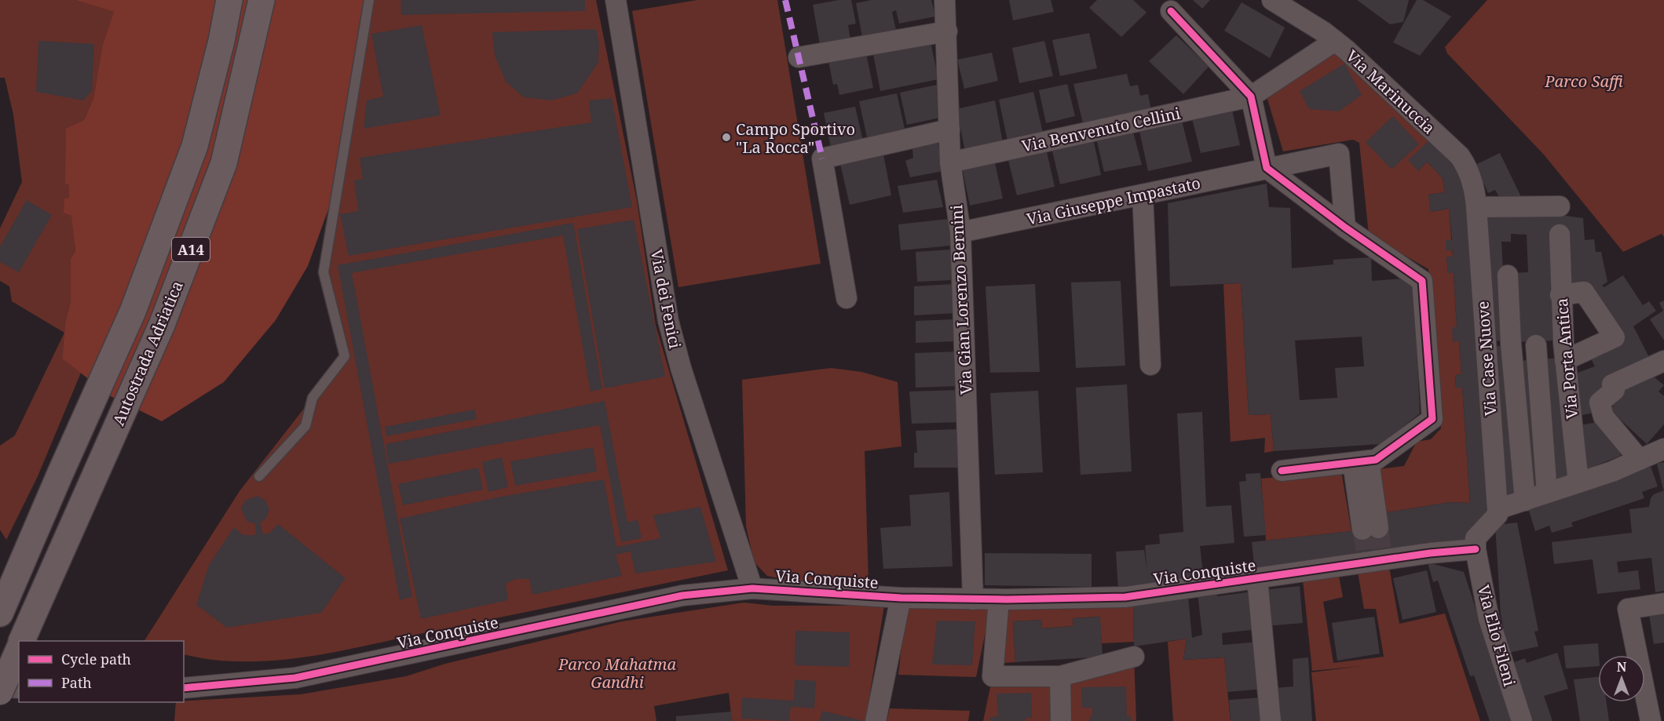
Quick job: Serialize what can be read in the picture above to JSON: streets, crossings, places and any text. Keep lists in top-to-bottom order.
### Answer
{
  "streets": {
    "highway": ["A14", "Autostrada Adriatica"],
    "street": [
      "Via Marinuccia",
      "Via Benvenuto Cellini",
      "Via Giuseppe Impastato",
      "Via dei Fenici",
      "Via Gian Lorenzo Bernini",
      "Via Case Nuove",
      "Via Porta Antica",
      "Via Conquiste",
      "Via Elio Fileni"
    ]
  },
  "crossings": [
    ["Via Marinuccia", "Via Benvenuto Cellini"],
    ["Via Marinuccia", "Via Case Nuove"],
    ["Via Benvenuto Cellini", "Via Gian Lorenzo Bernini"],
    ["Via Giuseppe Impastato", "Via Gian Lorenzo Bernini"],
    ["Via dei Fenici", "Via Conquiste"],
    ["Via Gian Lorenzo Bernini", "Via Conquiste"],
    ["Via Conquiste", "Via Elio Fileni"]
  ],
  "parks": ["Parco Saffi", "Parco Mahatma Gandhi"],
  "places": ["Campo Sportivo \"La Rocca\""],
  "legend": ["Cycle path", "Path"],
  "north": "top"
}
